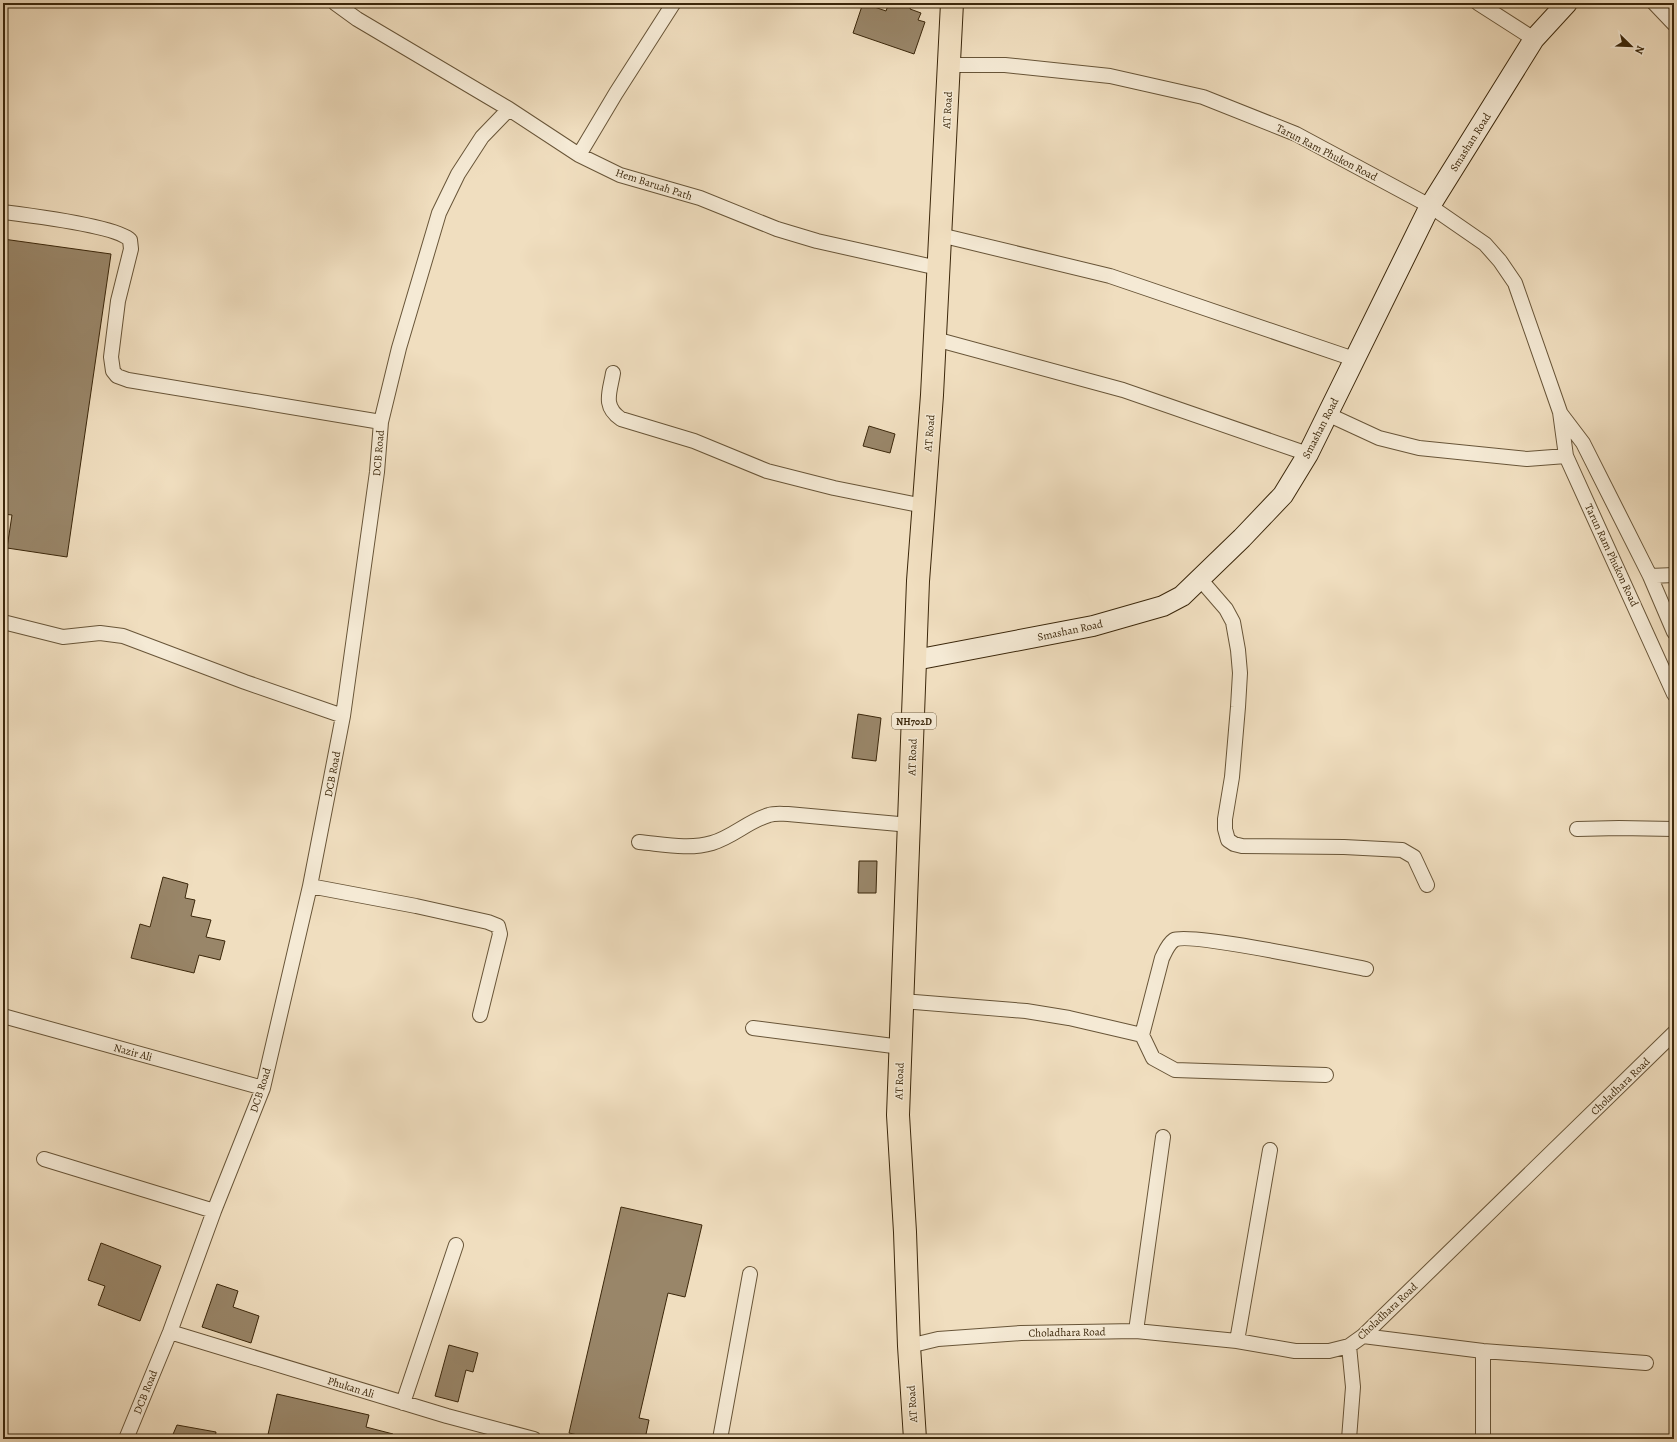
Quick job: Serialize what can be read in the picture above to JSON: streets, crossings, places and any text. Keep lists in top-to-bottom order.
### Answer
{
  "streets": {
    "highway": ["AT Road", "NH702D"],
    "street": [
      "Smashan Road",
      "Tarun Ram Phukon Road",
      "Hem Baruah Path",
      "DCB Road",
      "Nazir Ali",
      "Choladhara Road",
      "Phukan Ali"
    ]
  },
  "crossings": [
    ["AT Road", "Smashan Road"],
    ["AT Road", "Tarun Ram Phukon Road"],
    ["AT Road", "Hem Baruah Path"],
    ["AT Road", "Choladhara Road"],
    ["Smashan Road", "Tarun Ram Phukon Road"],
    ["Hem Baruah Path", "DCB Road"],
    ["DCB Road", "Nazir Ali"],
    ["DCB Road", "Phukan Ali"]
  ],
  "north": "bottom right"
}
